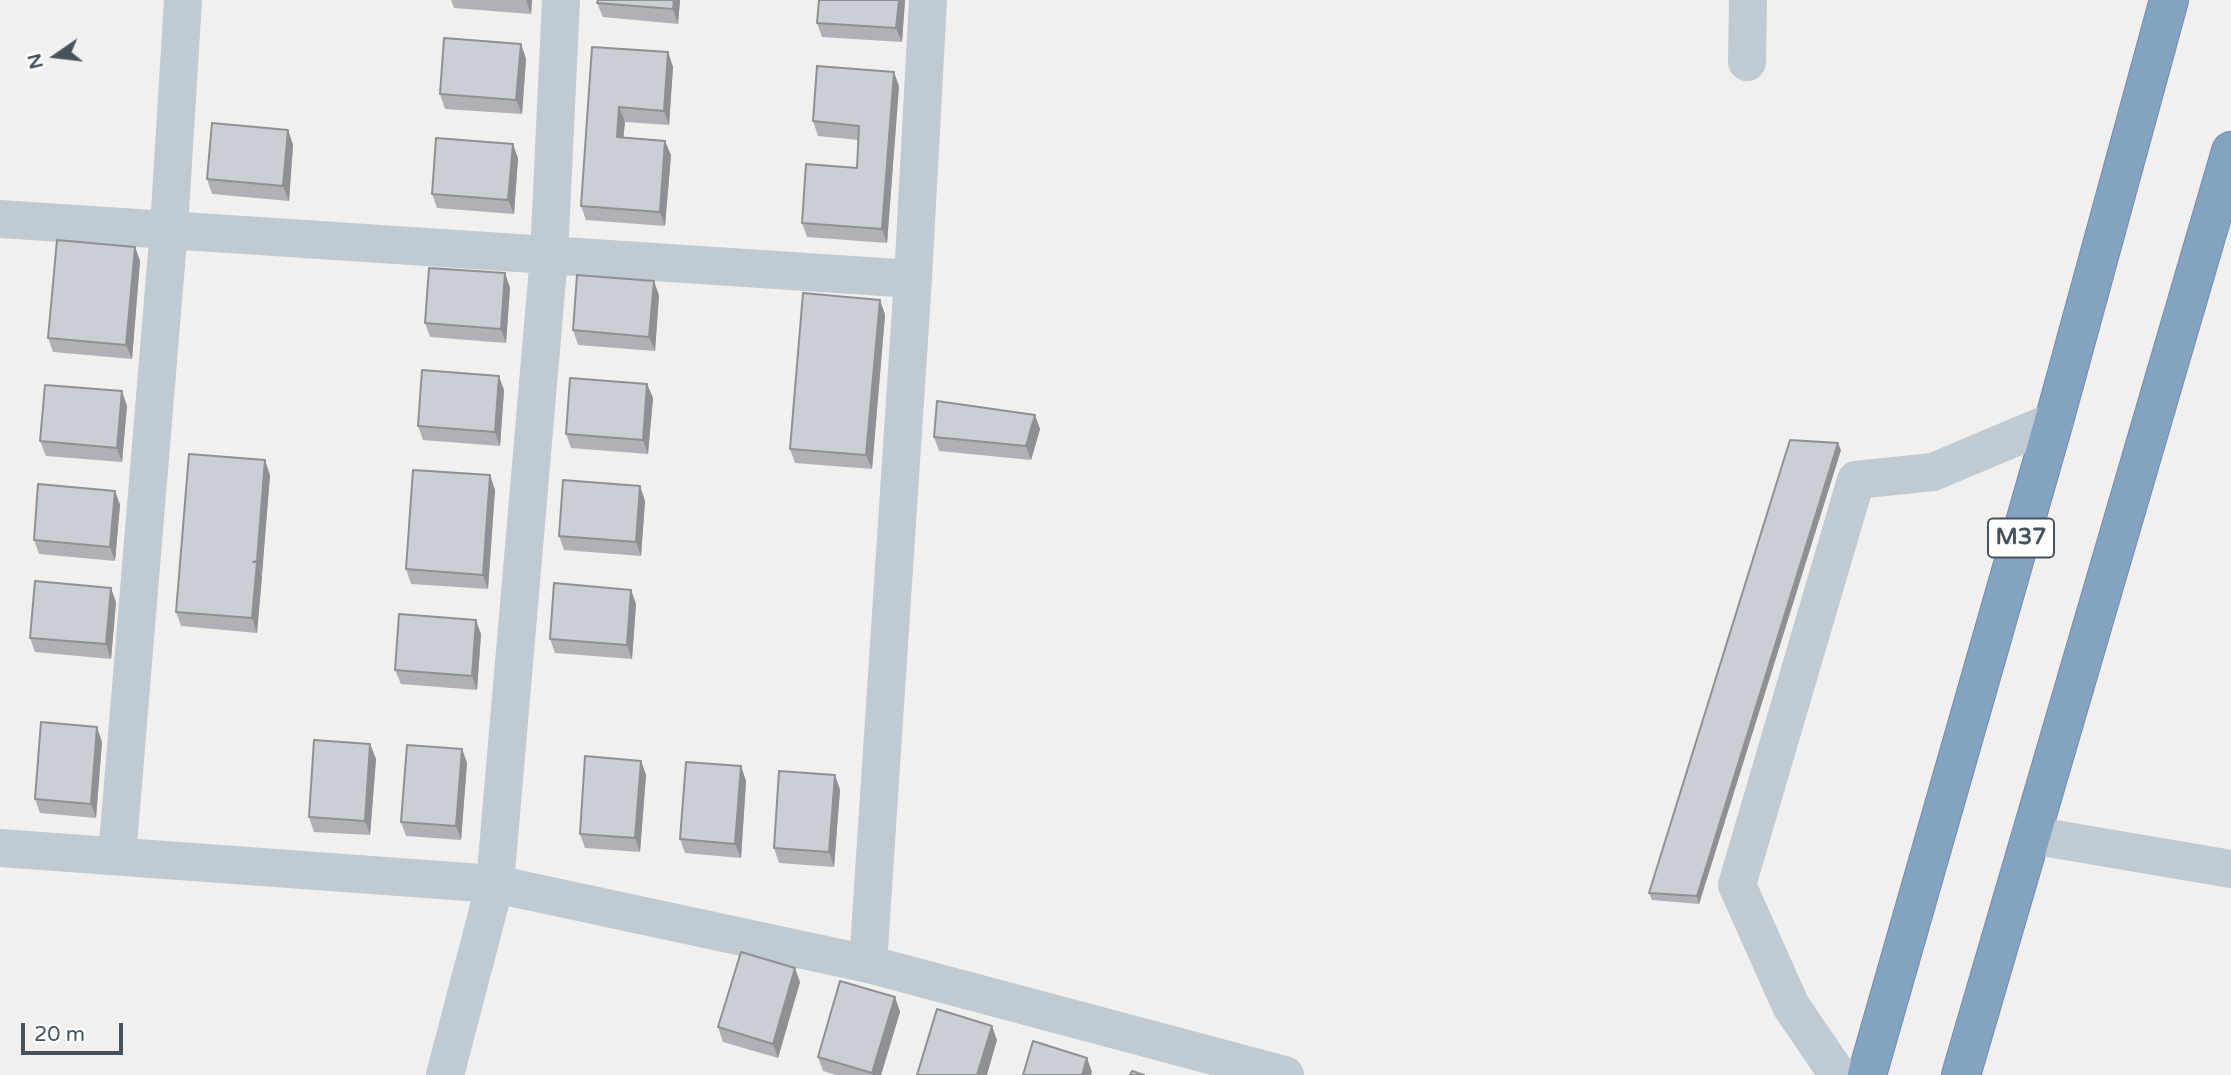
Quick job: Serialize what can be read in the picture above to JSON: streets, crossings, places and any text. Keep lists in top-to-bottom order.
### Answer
{
  "streets": {
    "highway": ["M37"]
  },
  "scale_bar": "20 m",
  "north": "left"
}
